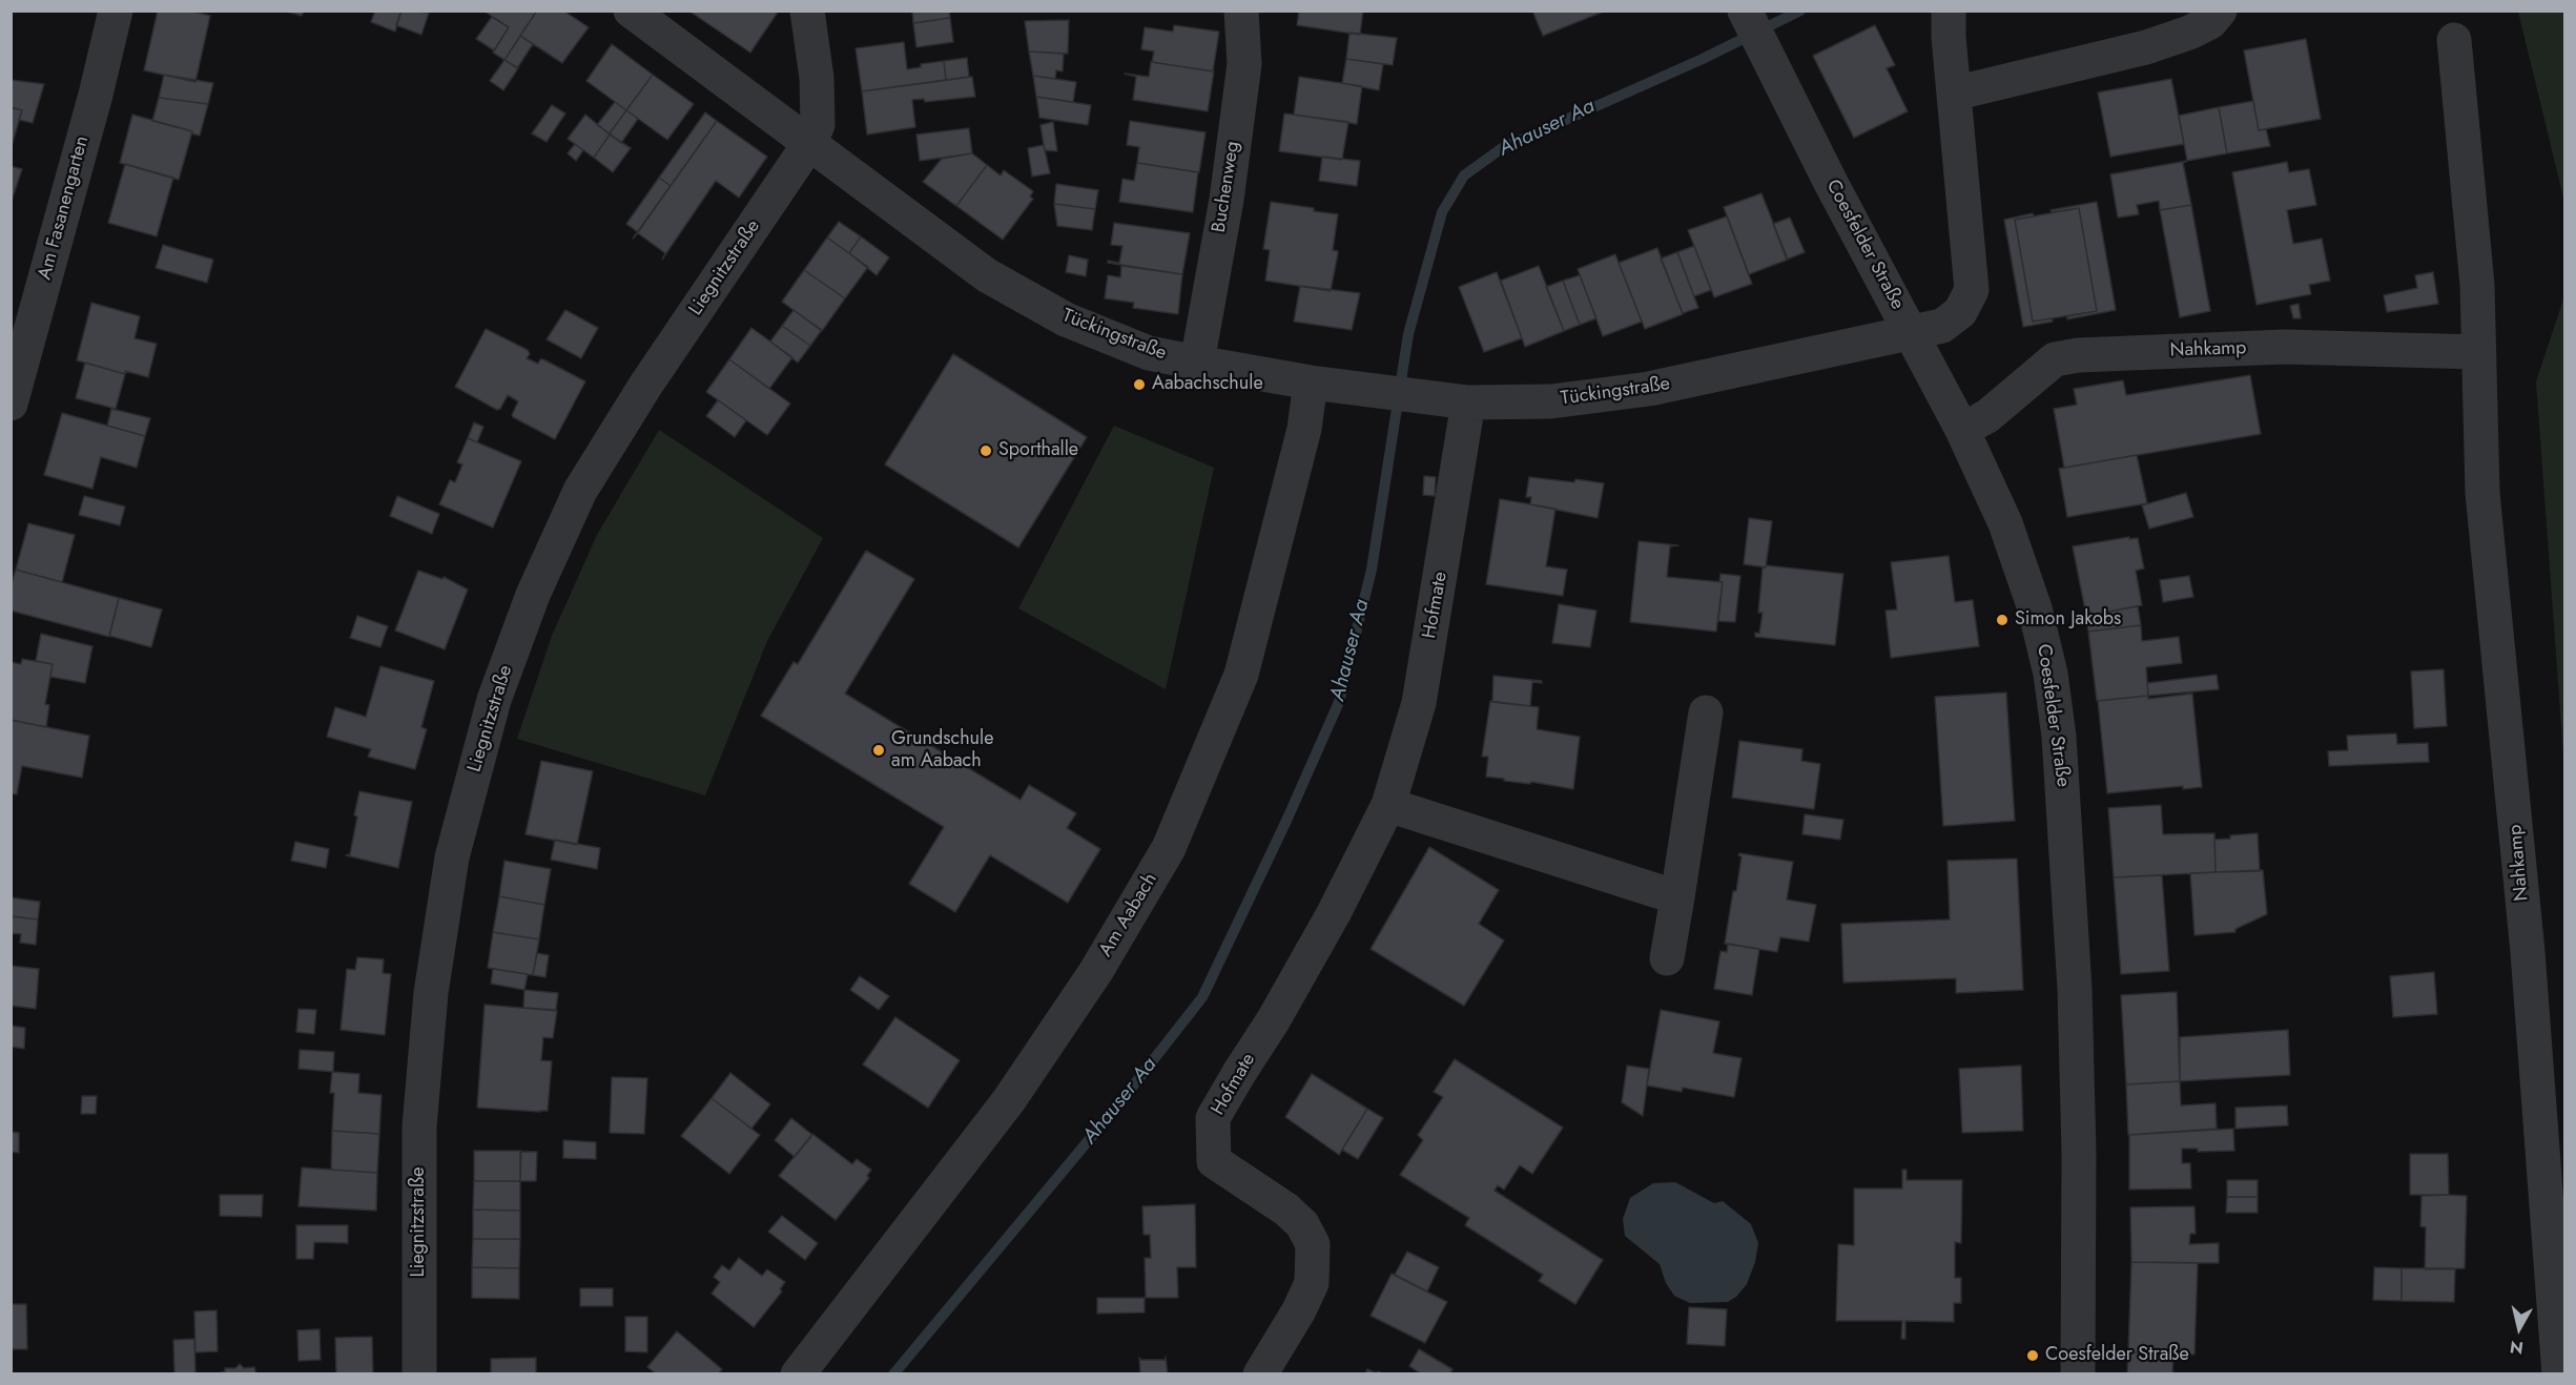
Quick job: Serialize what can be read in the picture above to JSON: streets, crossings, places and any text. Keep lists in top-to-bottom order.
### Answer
{
  "streets": {
    "street": [
      "Buchenweg",
      "Am Fasanengarten",
      "Coesfelder Straße",
      "Liegnitzstraße",
      "Tückingstraße",
      "Nahkamp",
      "Hofmate",
      "Am Aabach"
    ]
  },
  "crossings": [
    ["Buchenweg", "Tückingstraße"],
    ["Coesfelder Straße", "Tückingstraße"],
    ["Coesfelder Straße", "Nahkamp"],
    ["Liegnitzstraße", "Tückingstraße"],
    ["Tückingstraße", "Hofmate"],
    ["Tückingstraße", "Am Aabach"]
  ],
  "water": ["Ahauser Aa"],
  "places": [
    "Aabachschule",
    "Sporthalle",
    "Simon Jakobs",
    "Grundschule am Aabach",
    "Coesfelder Straße"
  ],
  "north": "bottom"
}
